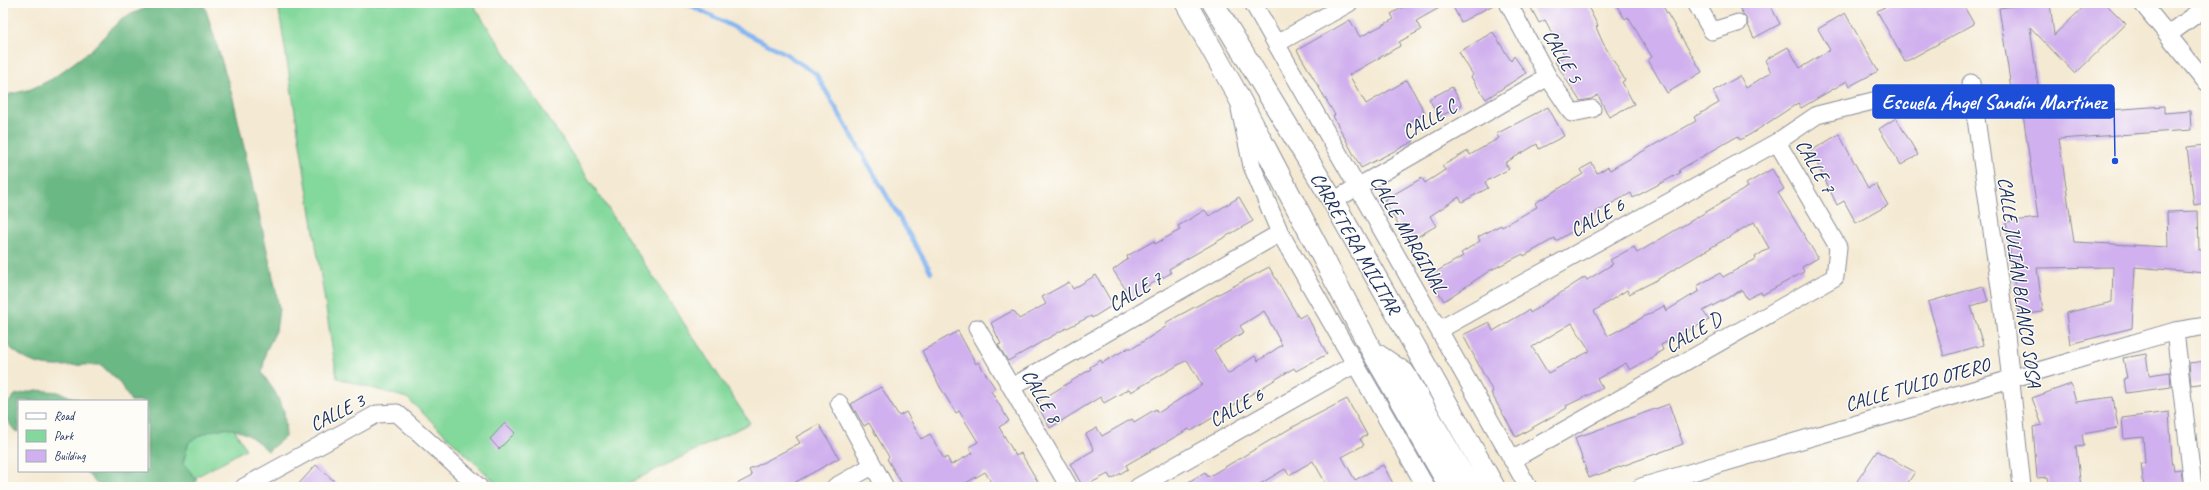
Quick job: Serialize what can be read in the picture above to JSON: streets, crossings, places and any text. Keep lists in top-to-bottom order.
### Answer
{
  "streets": {
    "main road": ["CARRETERA MILITAR"],
    "street": [
      "CALLE 5",
      "CALLE C",
      "CALLE 7",
      "CALLE 6",
      "CALLE MARGINAL",
      "CALLE JULIÁN BLANCO SOSA",
      "CALLE D",
      "CALLE TULIO OTERO",
      "CALLE 8",
      "CALLE 3"
    ]
  },
  "crossings": [
    ["CALLE 5", "CALLE C"],
    ["CALLE C", "CALLE MARGINAL"],
    ["CALLE C", "CARRETERA MILITAR"],
    ["CALLE 7", "CALLE 6"],
    ["CALLE 7", "CALLE D"],
    ["CALLE 7", "CALLE 8"],
    ["CALLE 6", "CALLE MARGINAL"],
    ["CALLE MARGINAL", "CALLE D"],
    ["CALLE JULIÁN BLANCO SOSA", "CALLE TULIO OTERO"]
  ],
  "places": ["Escuela Ángel Sandín Martínez"],
  "legend": ["Road", "Park", "Building"]
}
